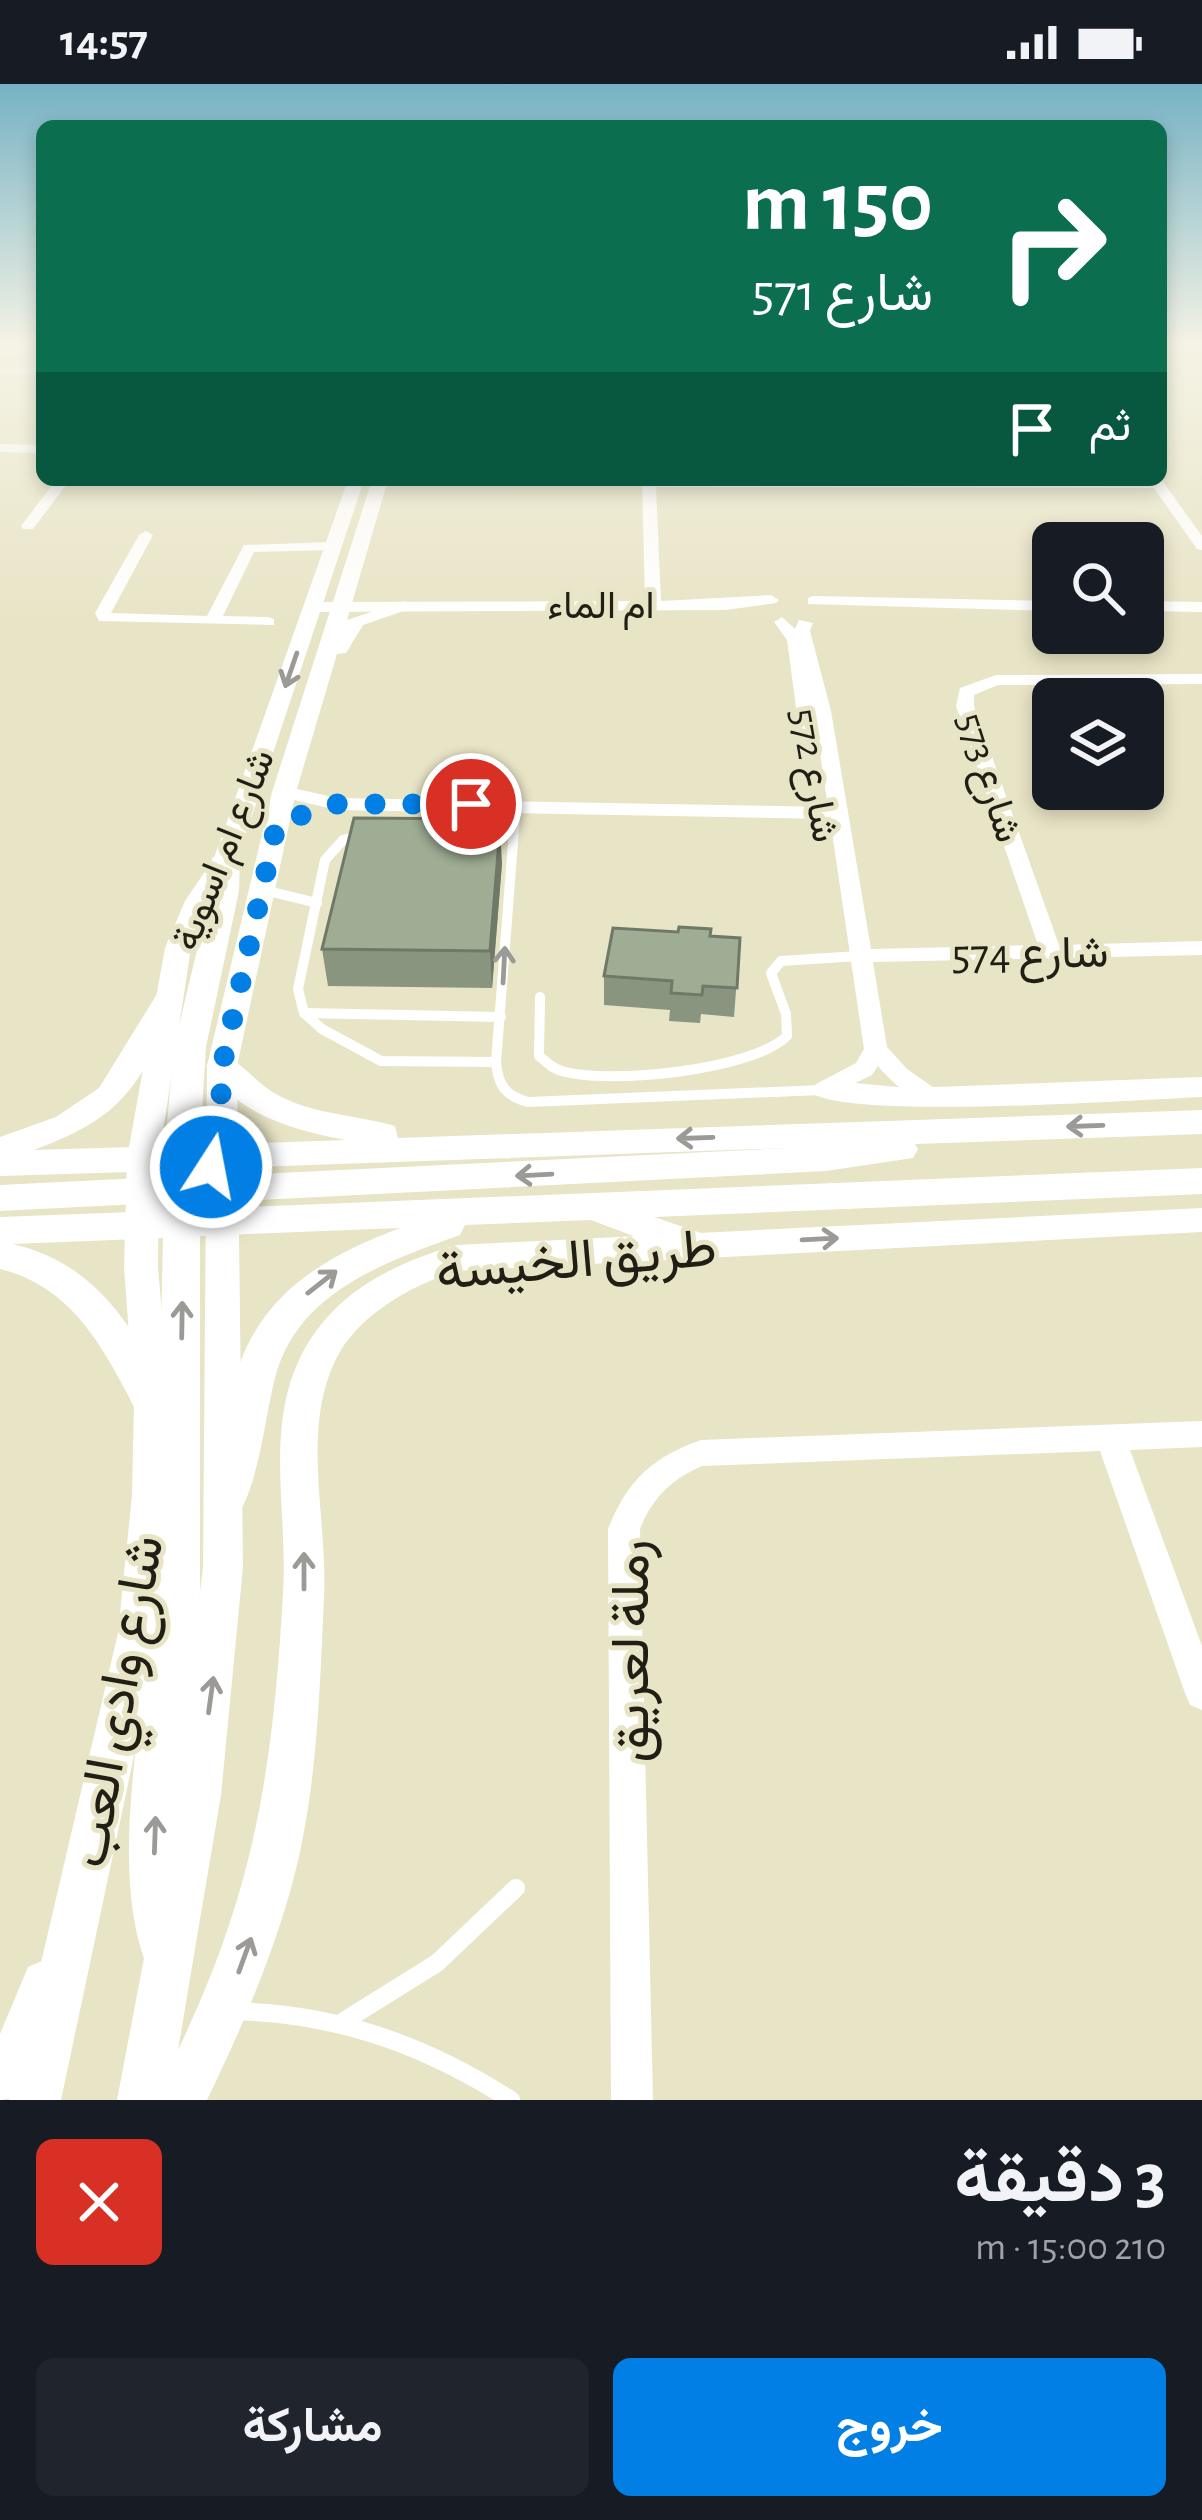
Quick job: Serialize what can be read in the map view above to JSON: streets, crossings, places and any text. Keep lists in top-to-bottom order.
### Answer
{
  "streets": {
    "main road": ["طريق الخيسة"],
    "street": [
      "ام الماء",
      "شارع 572",
      "شارع 573",
      "شارع ام اسوية",
      "شارع 574",
      "رملة لعريق",
      "شارع وادي العب"
    ]
  },
  "crossings": [
    ["ام الماء", "شارع 572"],
    ["شارع 572", "شارع 574"],
    ["شارع 573", "شارع 574"],
    ["شارع ام اسوية", "طريق الخيسة"],
    ["شارع ام اسوية", "شارع وادي العب"],
    ["طريق الخيسة", "شارع وادي العب"]
  ],
  "page": {
    "status": "14:57",
    "turn": ["150 m", "شارع 571"],
    "then": "ثم",
    "heading": ["3 دقيقة", "210 m · 15:00"],
    "buttons": ["خروج", "مشاركة"]
  }
}
